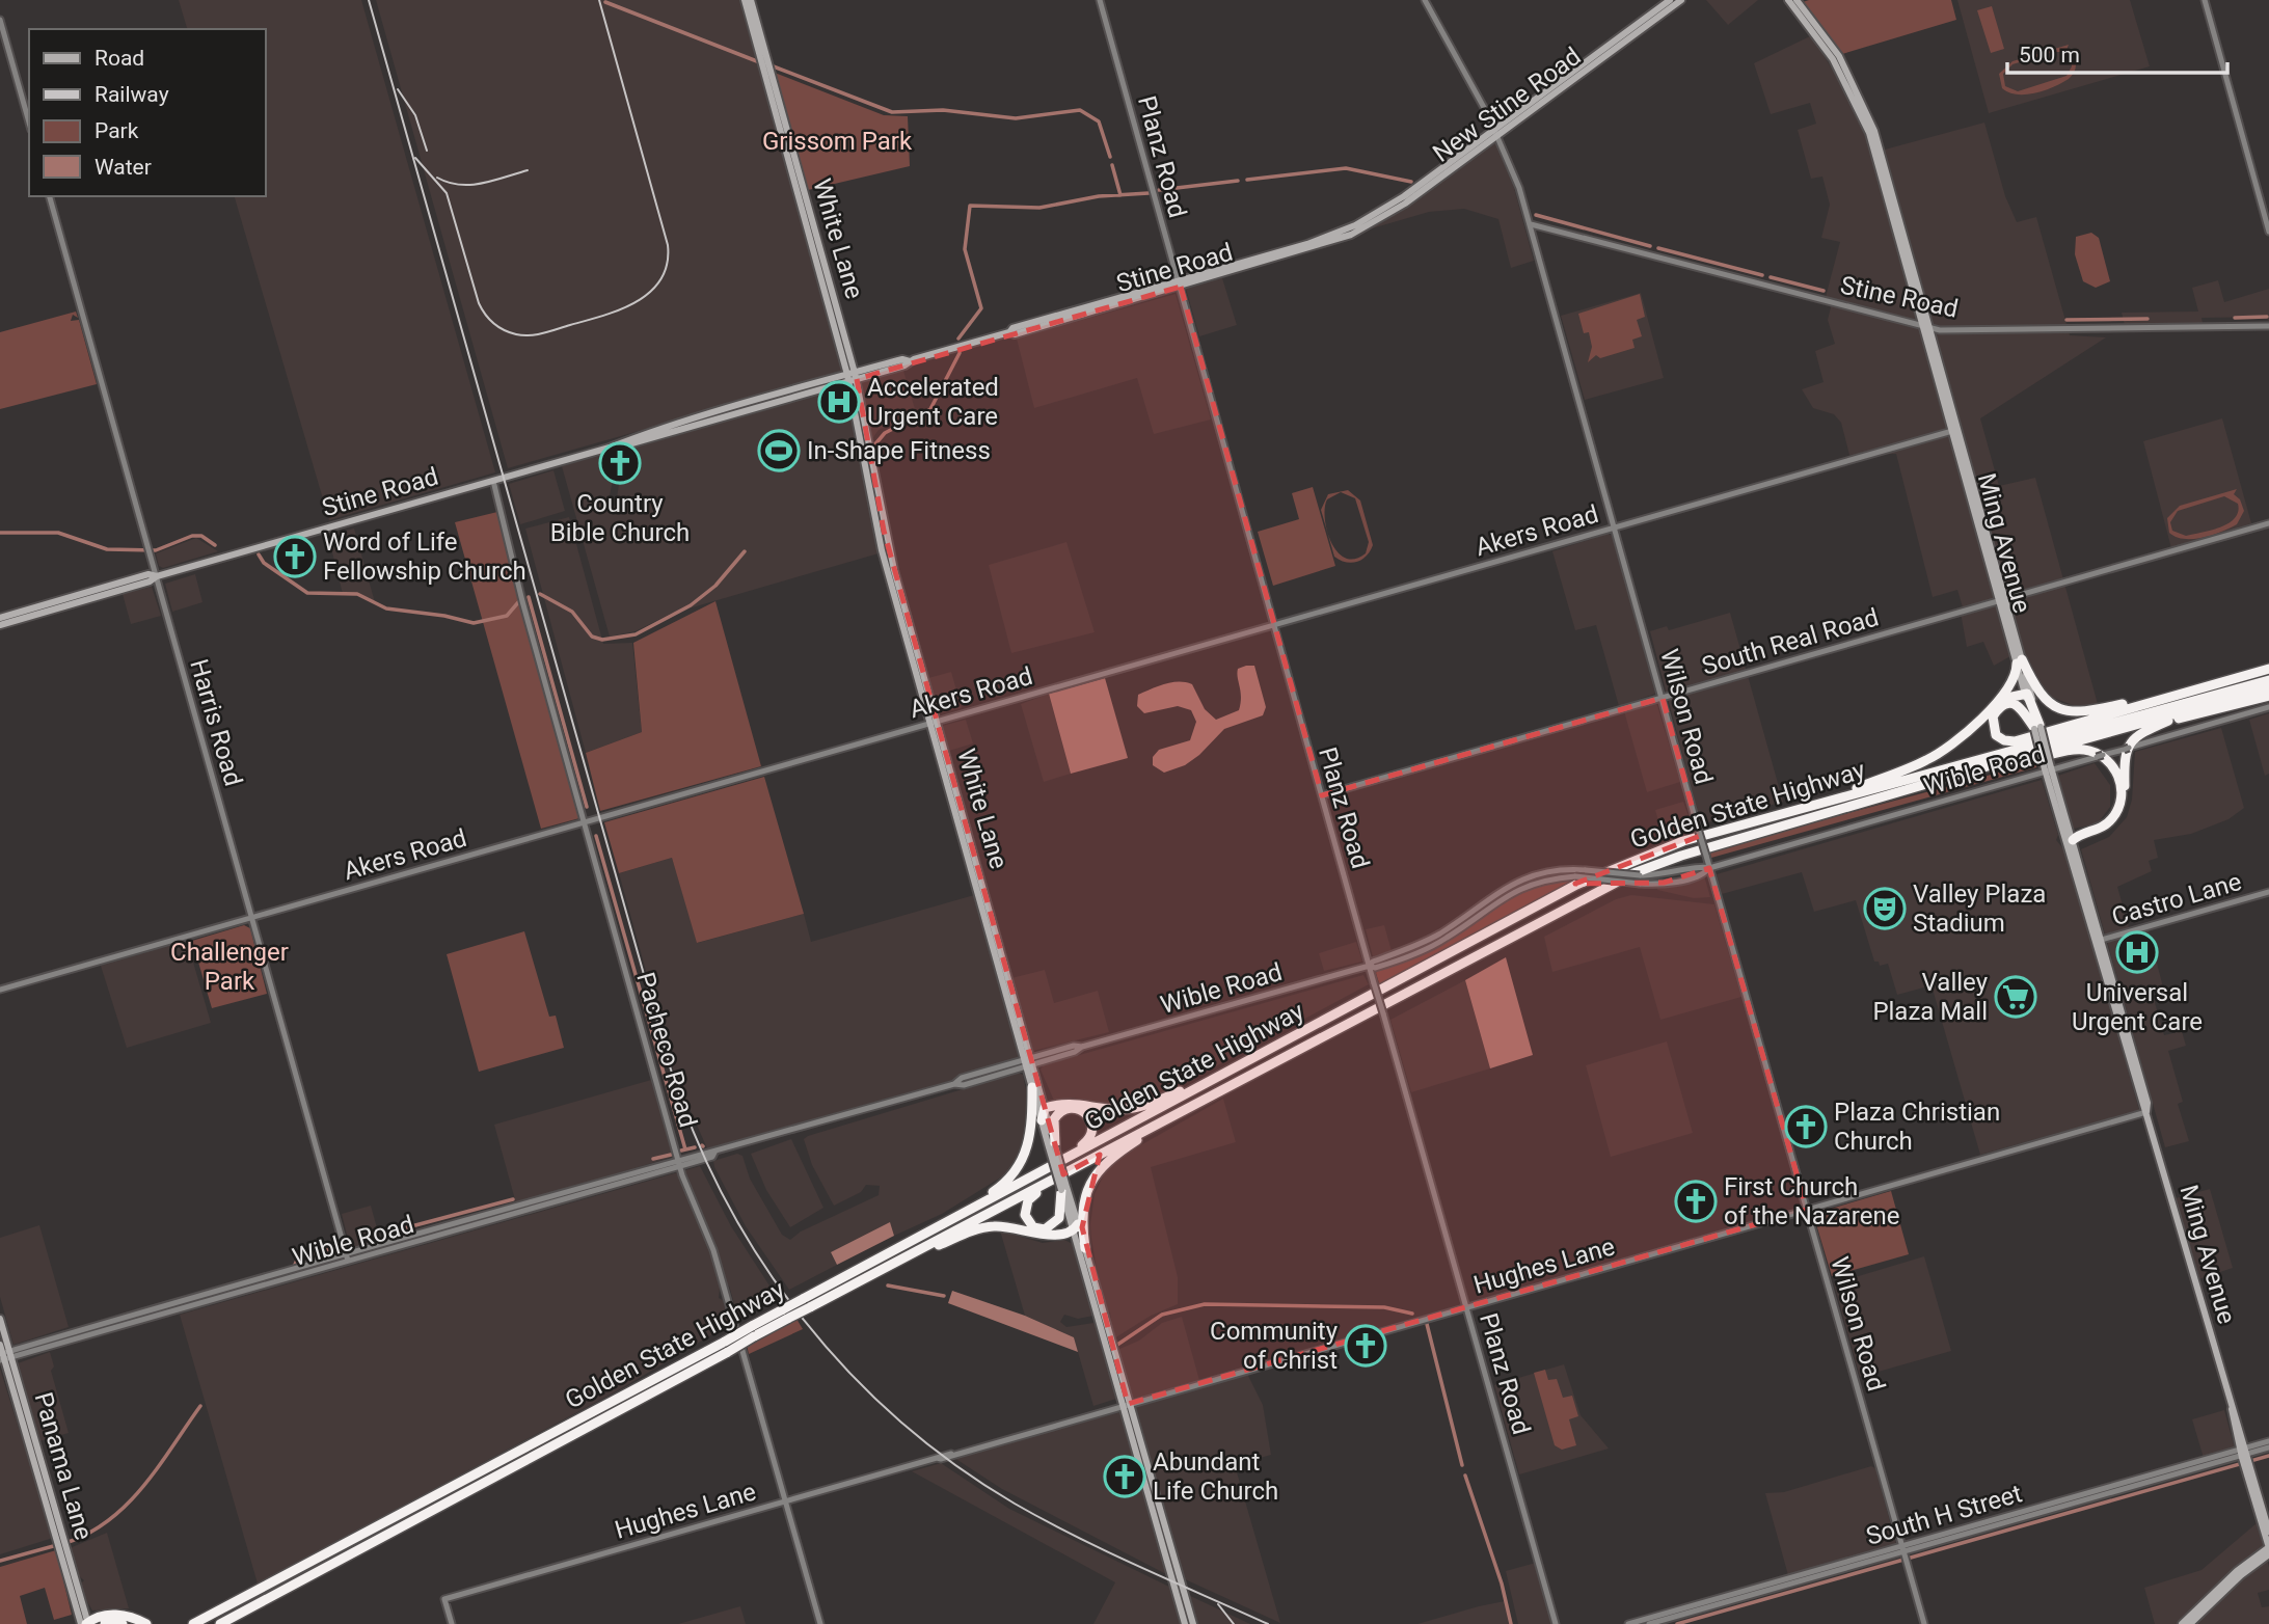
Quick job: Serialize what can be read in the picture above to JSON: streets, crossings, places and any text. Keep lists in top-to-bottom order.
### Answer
{
  "streets": {
    "highway": ["Golden State Highway"],
    "main road": [
      "New Stine Road",
      "White Lane",
      "Stine Road",
      "Ming Avenue",
      "Panama Lane"
    ],
    "street": [
      "Planz Road",
      "Akers Road",
      "South Real Road",
      "Wilson Road",
      "Harris Road",
      "Wible Road",
      "Castro Lane",
      "Pacheco Road",
      "Hughes Lane",
      "South H Street"
    ]
  },
  "crossings": [
    ["New Stine Road", "Stine Road"],
    ["New Stine Road", "Wilson Road"],
    ["Planz Road", "Stine Road"],
    ["Planz Road", "Akers Road"],
    ["Planz Road", "South Real Road"],
    ["Planz Road", "Wible Road"],
    ["Planz Road", "Hughes Lane"],
    ["White Lane", "Stine Road"],
    ["White Lane", "Akers Road"],
    ["White Lane", "Wible Road"],
    ["White Lane", "Hughes Lane"],
    ["Stine Road", "Ming Avenue"],
    ["Stine Road", "Wilson Road"],
    ["Stine Road", "Harris Road"],
    ["Stine Road", "Pacheco Road"],
    ["Akers Road", "Ming Avenue"],
    ["Akers Road", "Wilson Road"],
    ["Akers Road", "Harris Road"],
    ["Akers Road", "Pacheco Road"],
    ["Ming Avenue", "South Real Road"],
    ["Ming Avenue", "Wible Road"],
    ["Ming Avenue", "Castro Lane"],
    ["Ming Avenue", "Hughes Lane"],
    ["Ming Avenue", "South H Street"],
    ["South Real Road", "Wilson Road"],
    ["Wilson Road", "Wible Road"],
    ["Wilson Road", "Hughes Lane"],
    ["Wilson Road", "South H Street"],
    ["Harris Road", "Wible Road"],
    ["Wible Road", "Pacheco Road"],
    ["Wible Road", "Panama Lane"],
    ["Pacheco Road", "Hughes Lane"]
  ],
  "parks": ["Grissom Park", "Challenger Park"],
  "places": {
    "hospital": ["Accelerated Urgent Care", "Universal Urgent Care"],
    "sports": ["In-Shape Fitness"],
    "church": [
      "Country Bible Church",
      "Word of Life Fellowship Church",
      "Plaza Christian Church",
      "First Church of the Nazarene",
      "Community of Christ",
      "Abundant Life Church"
    ],
    "theatre": ["Valley Plaza Stadium"],
    "supermarket": ["Valley Plaza Mall"]
  },
  "legend": [
    "Road",
    "Railway",
    "Park",
    "Water"
  ],
  "scale_bar": "500 m"
}
